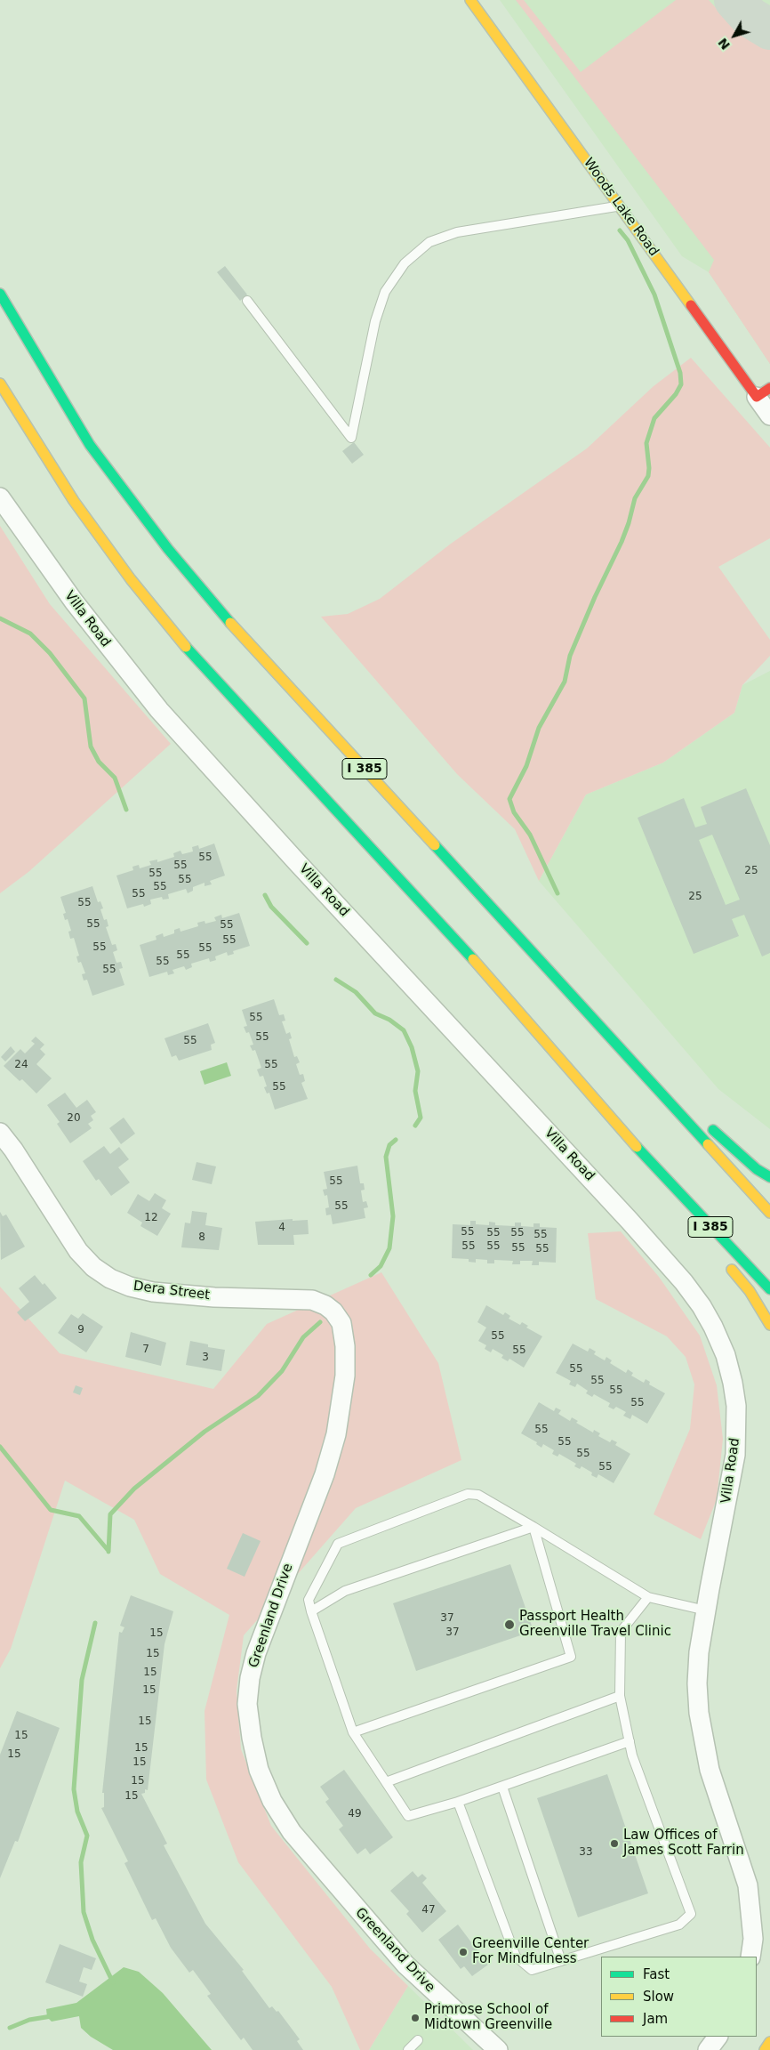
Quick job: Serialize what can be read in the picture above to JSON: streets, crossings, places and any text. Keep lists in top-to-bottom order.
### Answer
{
  "streets": {
    "main road": ["Woods Lake Road", "I 385"],
    "street": ["Villa Road", "Dera Street", "Greenland Drive"]
  },
  "crossings": [
    ["Dera Street", "Greenland Drive"]
  ],
  "places": [
    "Passport Health Greenville Travel Clinic",
    "Law Offices of James Scott Farrin",
    "Greenville Center For Mindfulness",
    "Primrose School of Midtown Greenville"
  ],
  "house_numbers": [
    "55",
    "55",
    "25",
    "55",
    "55",
    "55",
    "55",
    "25",
    "55",
    "55",
    "55",
    "55",
    "55",
    "55",
    "55",
    "55",
    "55",
    "55",
    "55",
    "55",
    "24",
    "55",
    "55",
    "20",
    "55",
    "55",
    "12",
    "4",
    "55",
    "55",
    "55",
    "55",
    "8",
    "55",
    "55",
    "55",
    "55",
    "9",
    "55",
    "7",
    "55",
    "3",
    "55",
    "55",
    "55",
    "55",
    "55",
    "55",
    "55",
    "55",
    "37",
    "37",
    "15",
    "15",
    "15",
    "15",
    "15",
    "15",
    "15",
    "15",
    "15",
    "15",
    "15",
    "49",
    "33",
    "47"
  ],
  "legend": ["Fast", "Slow", "Jam"],
  "north": "bottom left"
}
